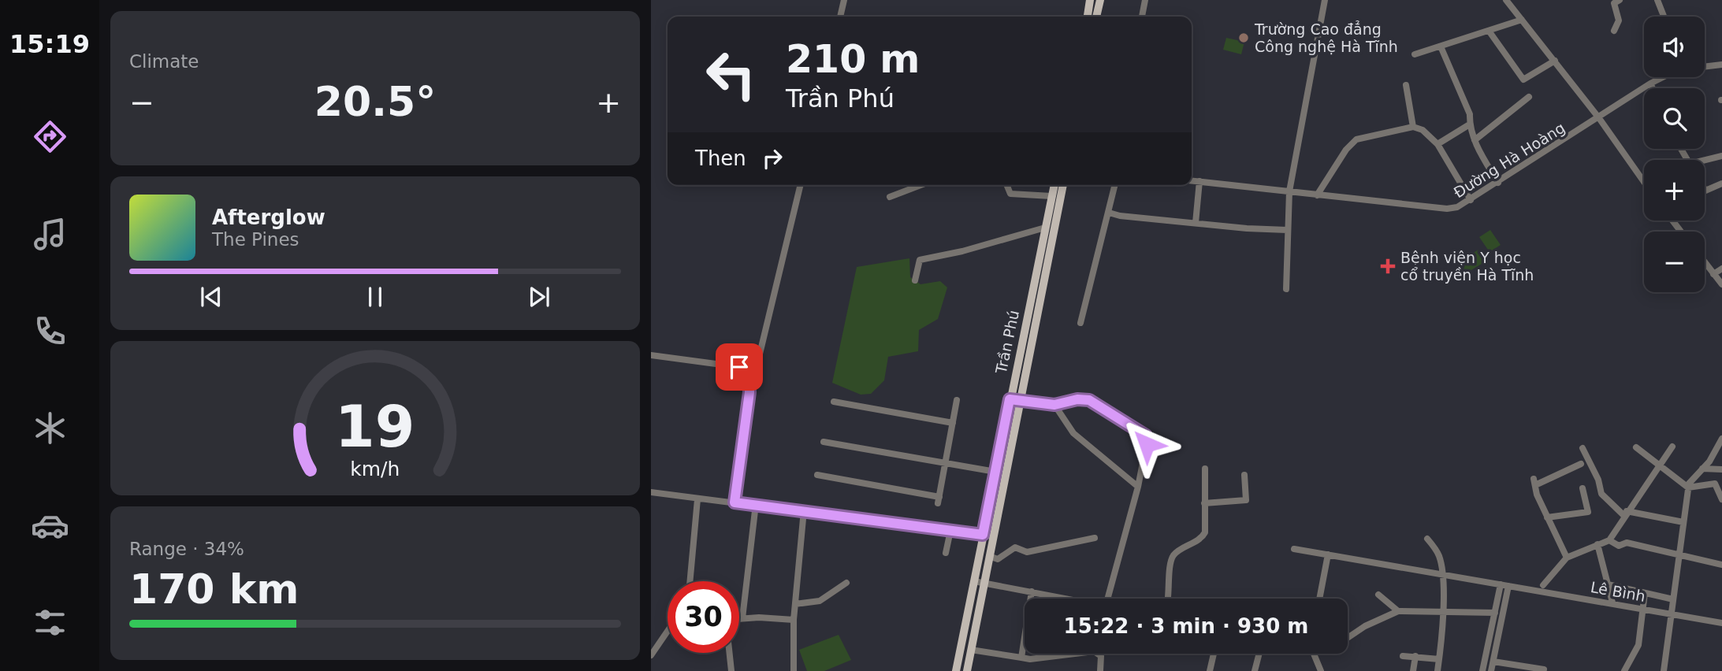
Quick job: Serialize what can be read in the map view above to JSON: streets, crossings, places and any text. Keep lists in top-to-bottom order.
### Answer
{
  "streets": {
    "main road": ["Trần Phú"],
    "street": ["Đường Hà Hoàng", "Lê Bình"]
  },
  "places": {
    "other": ["Trường Cao đẳng Công nghệ Hà Tĩnh"],
    "health": ["Bệnh viện Y học cổ truyền Hà Tĩnh"]
  },
  "page": {
    "tabs": "15:19",
    "tile": [
      "Climate",
      ["Range · 34%", "170 km"]
    ],
    "map_buttons": ["+", "−"],
    "turn": ["210 m", "Trần Phú"],
    "heat": ["−", "20.5°", "+"],
    "then": "Then",
    "song": ["Afterglow", "The Pines"],
    "limit": "30",
    "trip": "15:22 · 3 min · 930 m",
    "gauge": ["19", "km/h"]
  }
}
